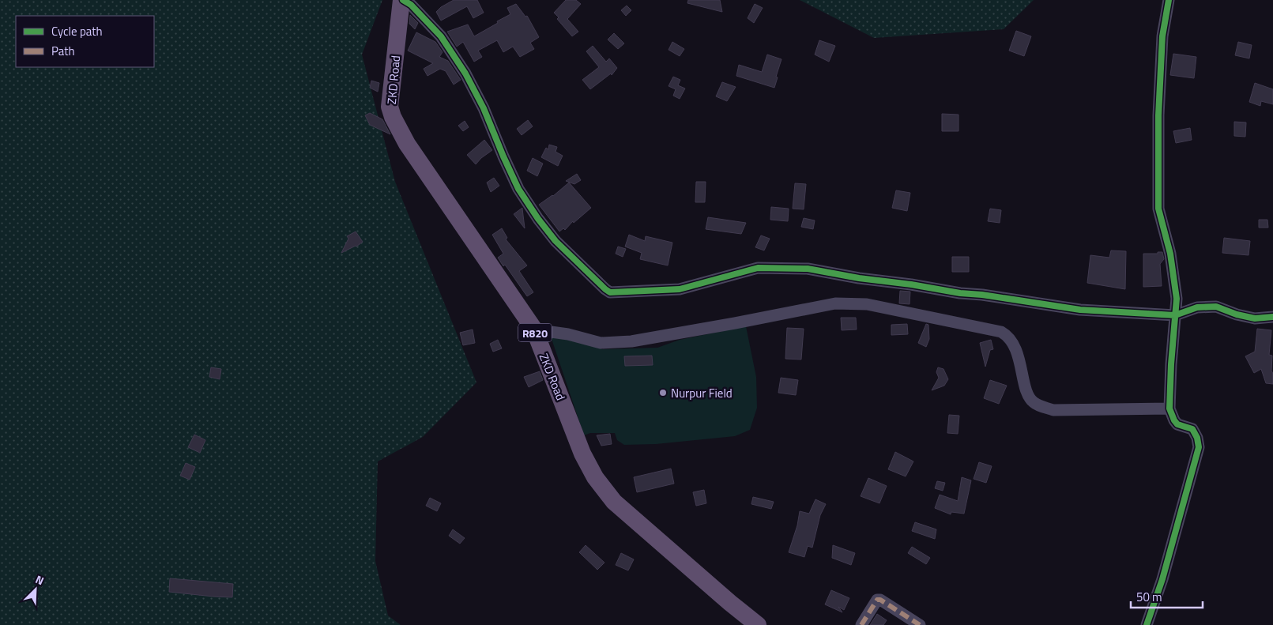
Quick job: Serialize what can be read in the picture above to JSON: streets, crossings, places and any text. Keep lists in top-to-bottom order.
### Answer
{
  "streets": {
    "main road": ["ZKD Road", "R820"]
  },
  "places": ["Nurpur Field"],
  "legend": ["Cycle path", "Path"],
  "scale_bar": "50 m",
  "north": "top right"
}
